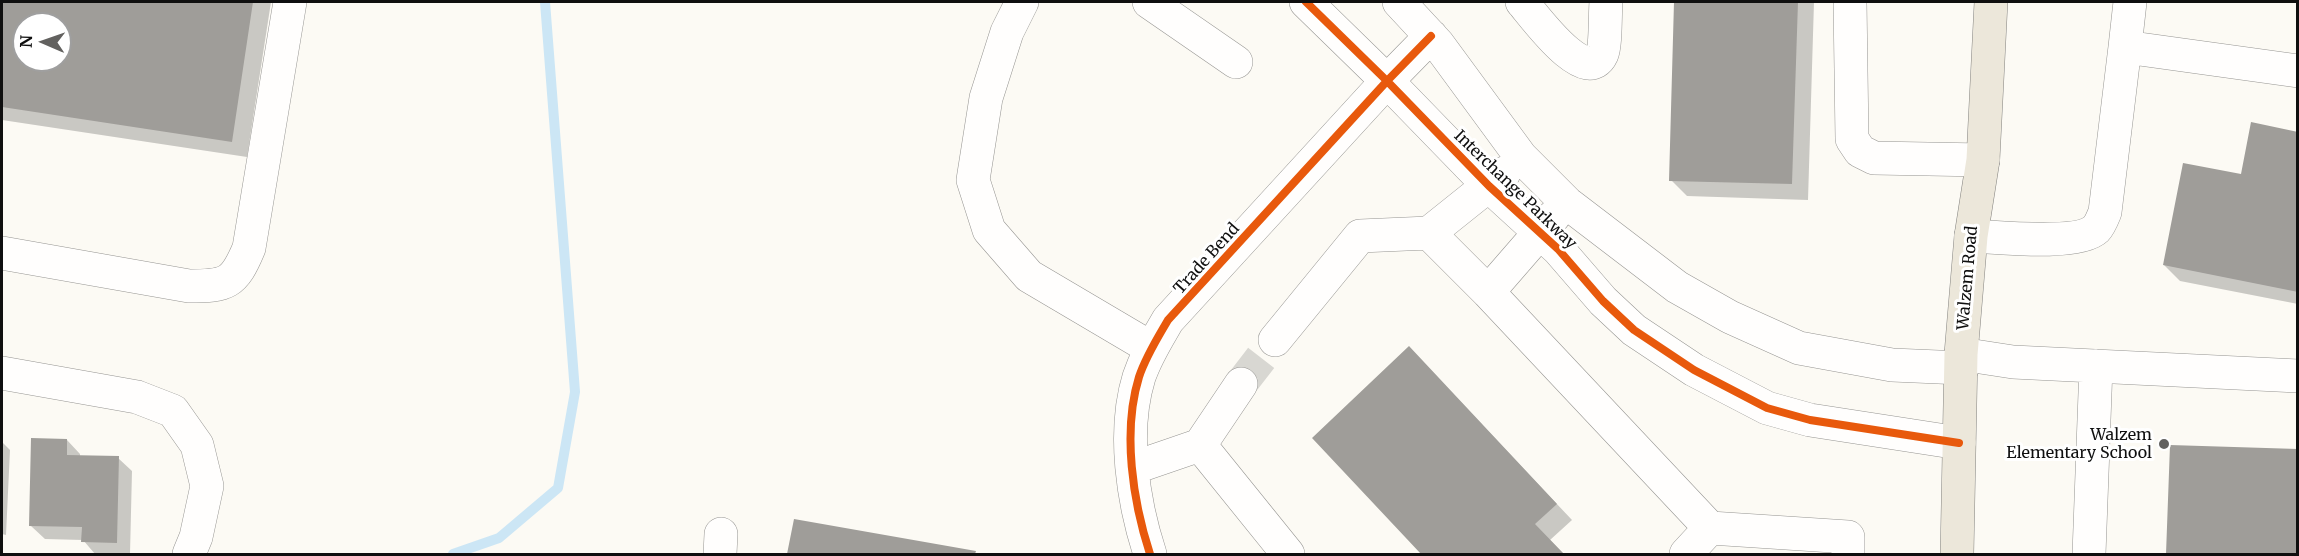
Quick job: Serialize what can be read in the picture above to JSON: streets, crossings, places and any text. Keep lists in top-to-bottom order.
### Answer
{
  "streets": {
    "main road": ["Walzem Road"],
    "street": ["Interchange Parkway", "Trade Bend"]
  },
  "crossings": [
    ["Interchange Parkway", "Trade Bend"],
    ["Interchange Parkway", "Walzem Road"]
  ],
  "places": ["Walzem Elementary School"],
  "north": "left"
}
